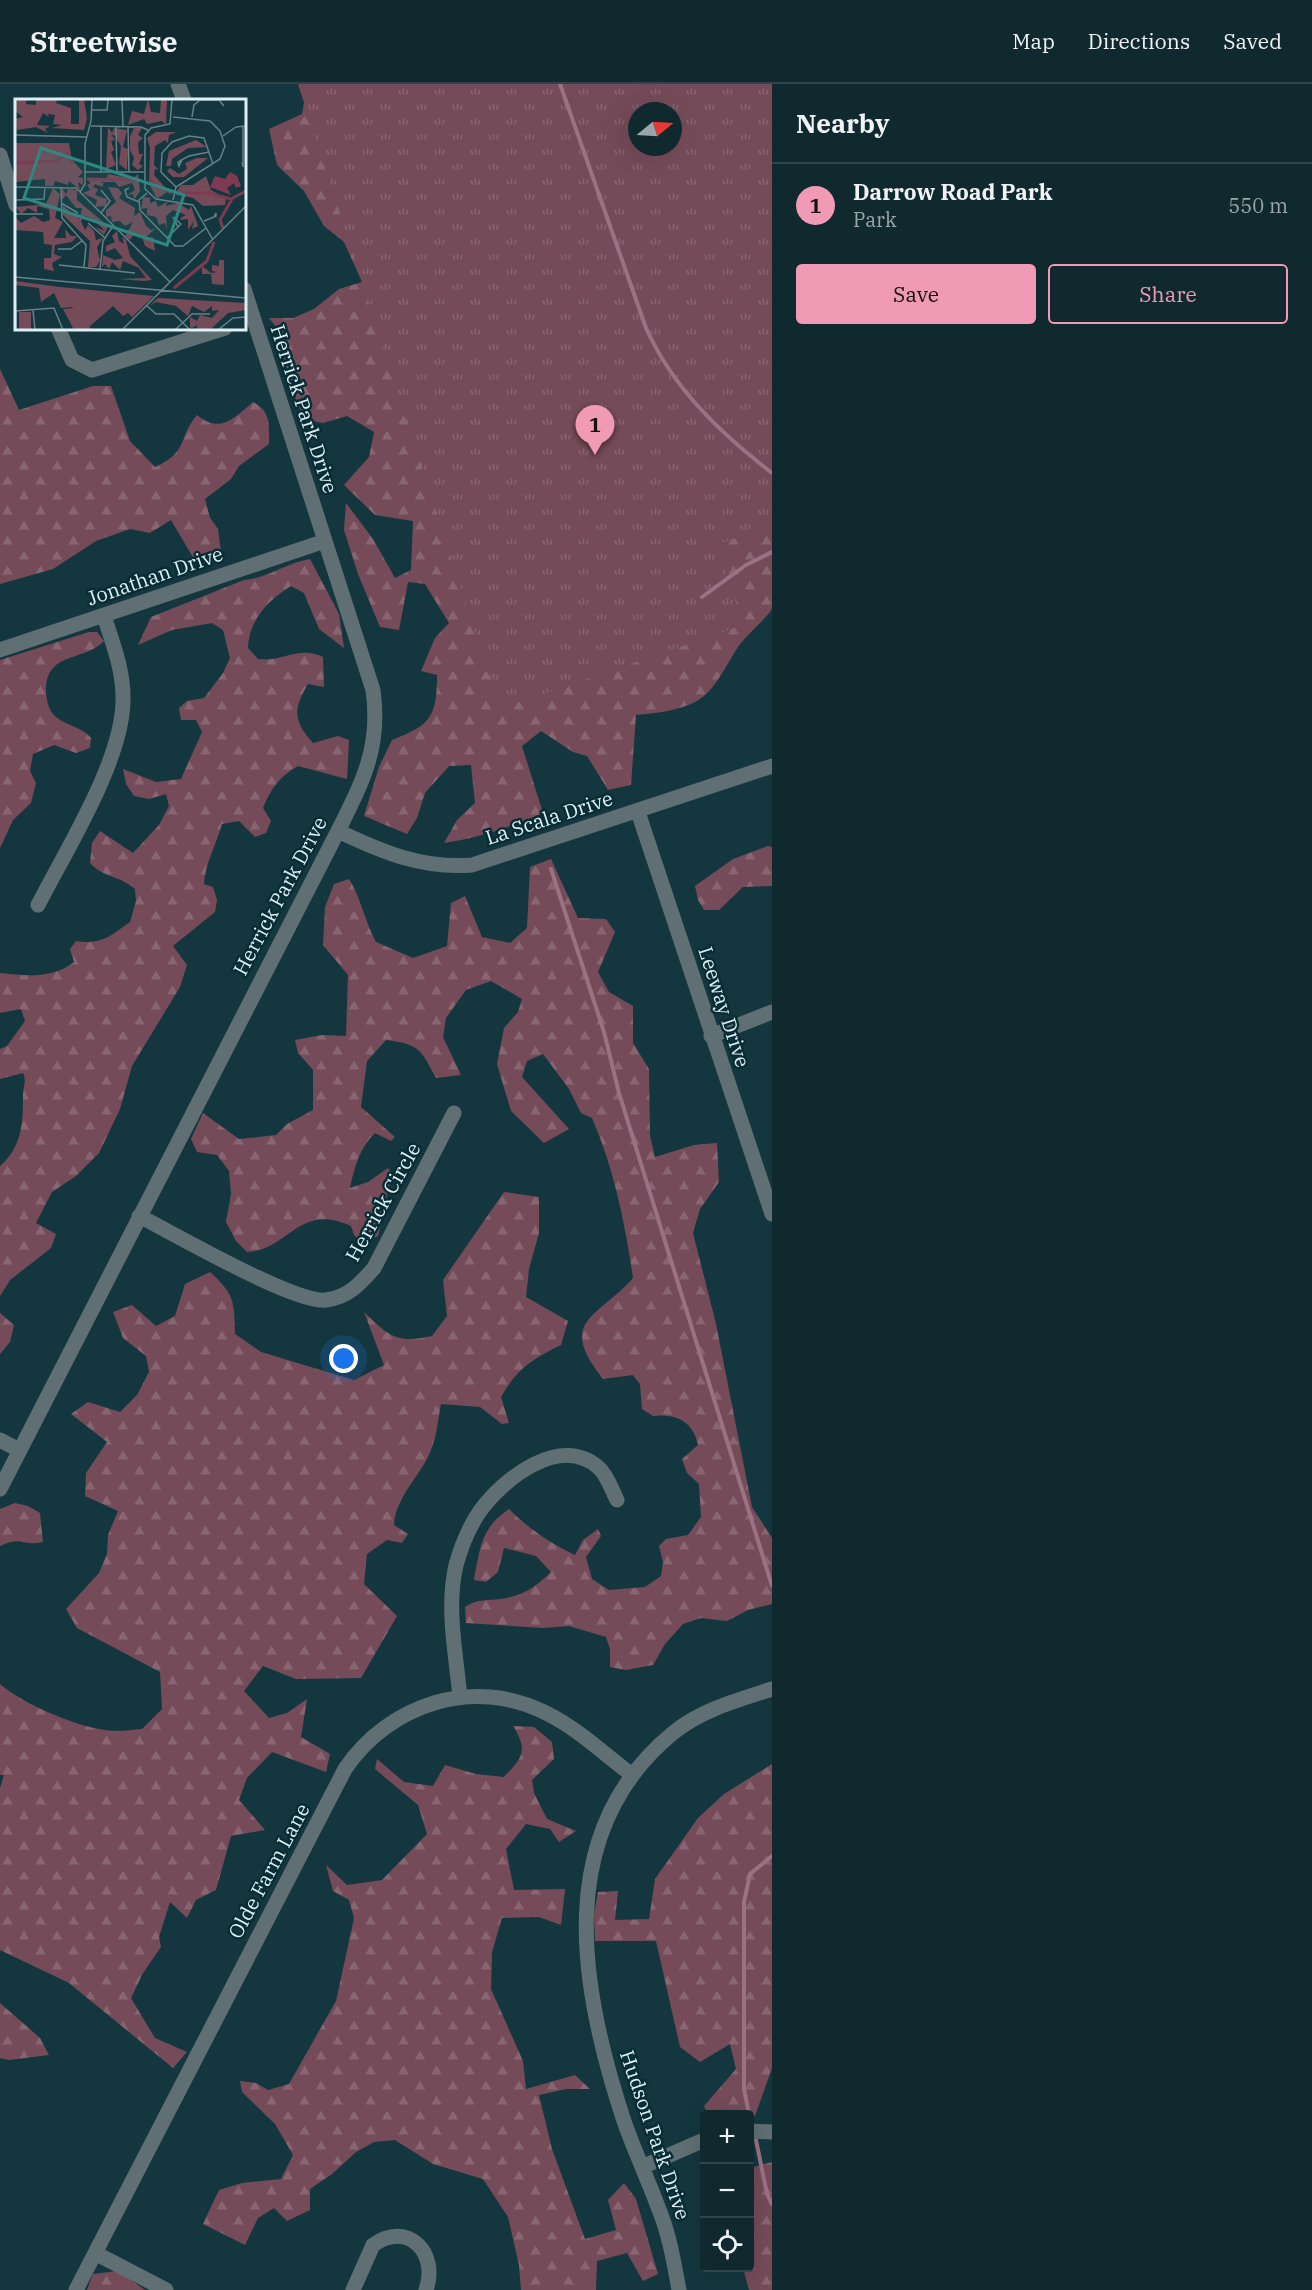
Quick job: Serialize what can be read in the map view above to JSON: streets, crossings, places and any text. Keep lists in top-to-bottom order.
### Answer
{
  "streets": {
    "street": [
      "Herrick Park Drive",
      "Jonathan Drive",
      "La Scala Drive",
      "Leeway Drive",
      "Herrick Circle",
      "Olde Farm Lane",
      "Hudson Park Drive"
    ]
  },
  "crossings": [
    ["Herrick Park Drive", "Jonathan Drive"],
    ["Herrick Park Drive", "La Scala Drive"],
    ["Herrick Park Drive", "Herrick Circle"],
    ["La Scala Drive", "Leeway Drive"],
    ["Olde Farm Lane", "Hudson Park Drive"]
  ],
  "north": "right",
  "page": {
    "header": "Streetwise",
    "nav": ["Map", "Directions", "Saved"],
    "heading": "Nearby",
    "list": [
      {
        "mark": "1",
        "name": "Darrow Road Park",
        "note": "Park",
        "value": "550 m"
      }
    ],
    "buttons": ["Save", "Share"],
    "pins": "1",
    "map_buttons": ["+", "−"]
  }
}
